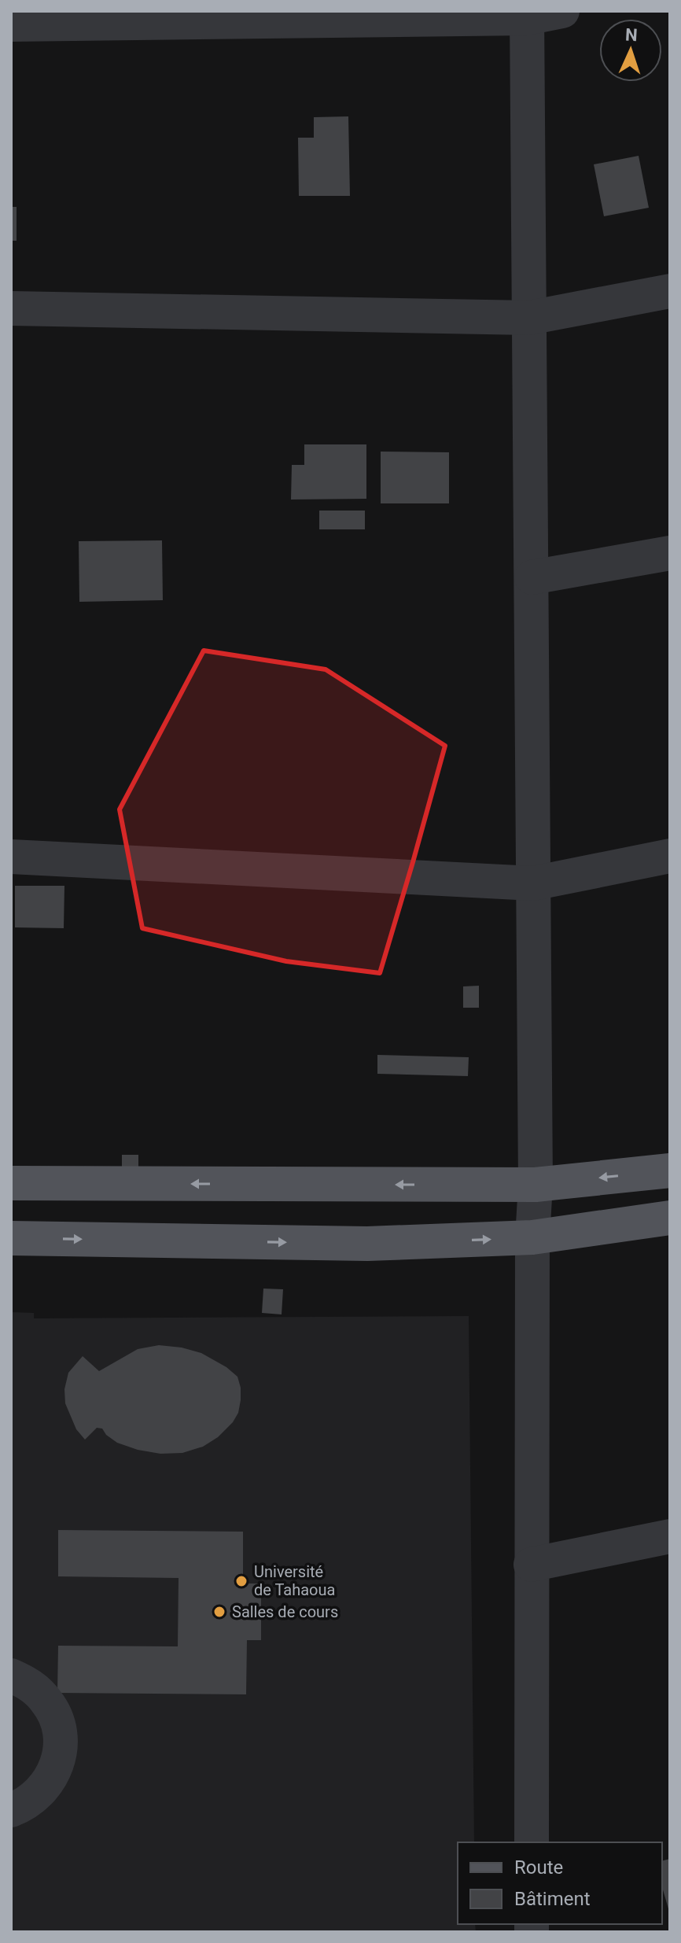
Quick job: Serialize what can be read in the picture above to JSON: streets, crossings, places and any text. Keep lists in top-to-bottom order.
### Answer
{
  "places": ["Université de Tahaoua", "Salles de cours"],
  "legend": ["Route", "Bâtiment"],
  "north": "top"
}
